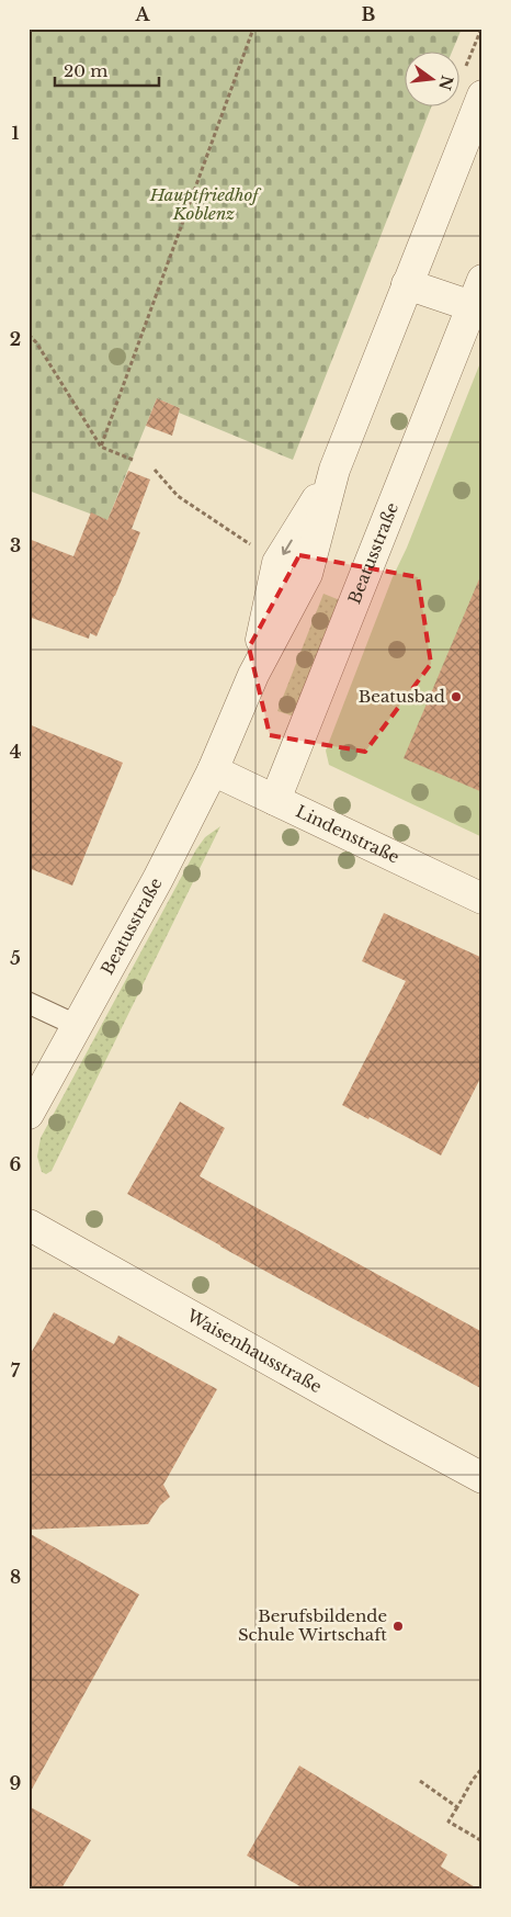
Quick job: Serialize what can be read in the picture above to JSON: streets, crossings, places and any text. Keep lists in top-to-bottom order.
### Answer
{
  "streets": {
    "street": ["Beatusstraße", "Lindenstraße", "Waisenhausstraße"]
  },
  "crossings": [
    ["Beatusstraße", "Lindenstraße"]
  ],
  "parks": ["Hauptfriedhof Koblenz"],
  "places": ["Beatusbad", "Berufsbildende Schule Wirtschaft"],
  "scale_bar": "20 m",
  "north": "right",
  "grid": {
    "columns": ["A", "B"],
    "rows": [
      "1",
      "2",
      "3",
      "4",
      "5",
      "6",
      "7",
      "8",
      "9"
    ]
  }
}
